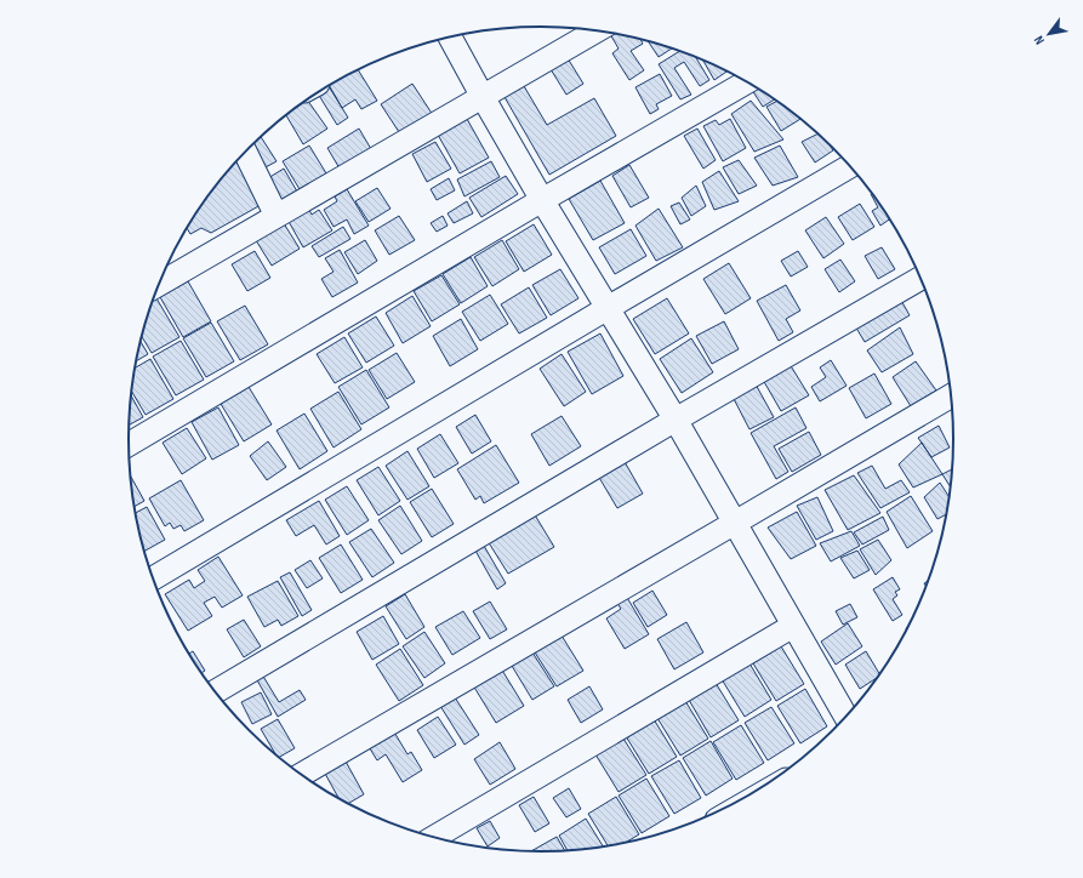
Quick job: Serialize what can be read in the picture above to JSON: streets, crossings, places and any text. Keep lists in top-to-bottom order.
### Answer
{
  "north": "bottom left"
}
